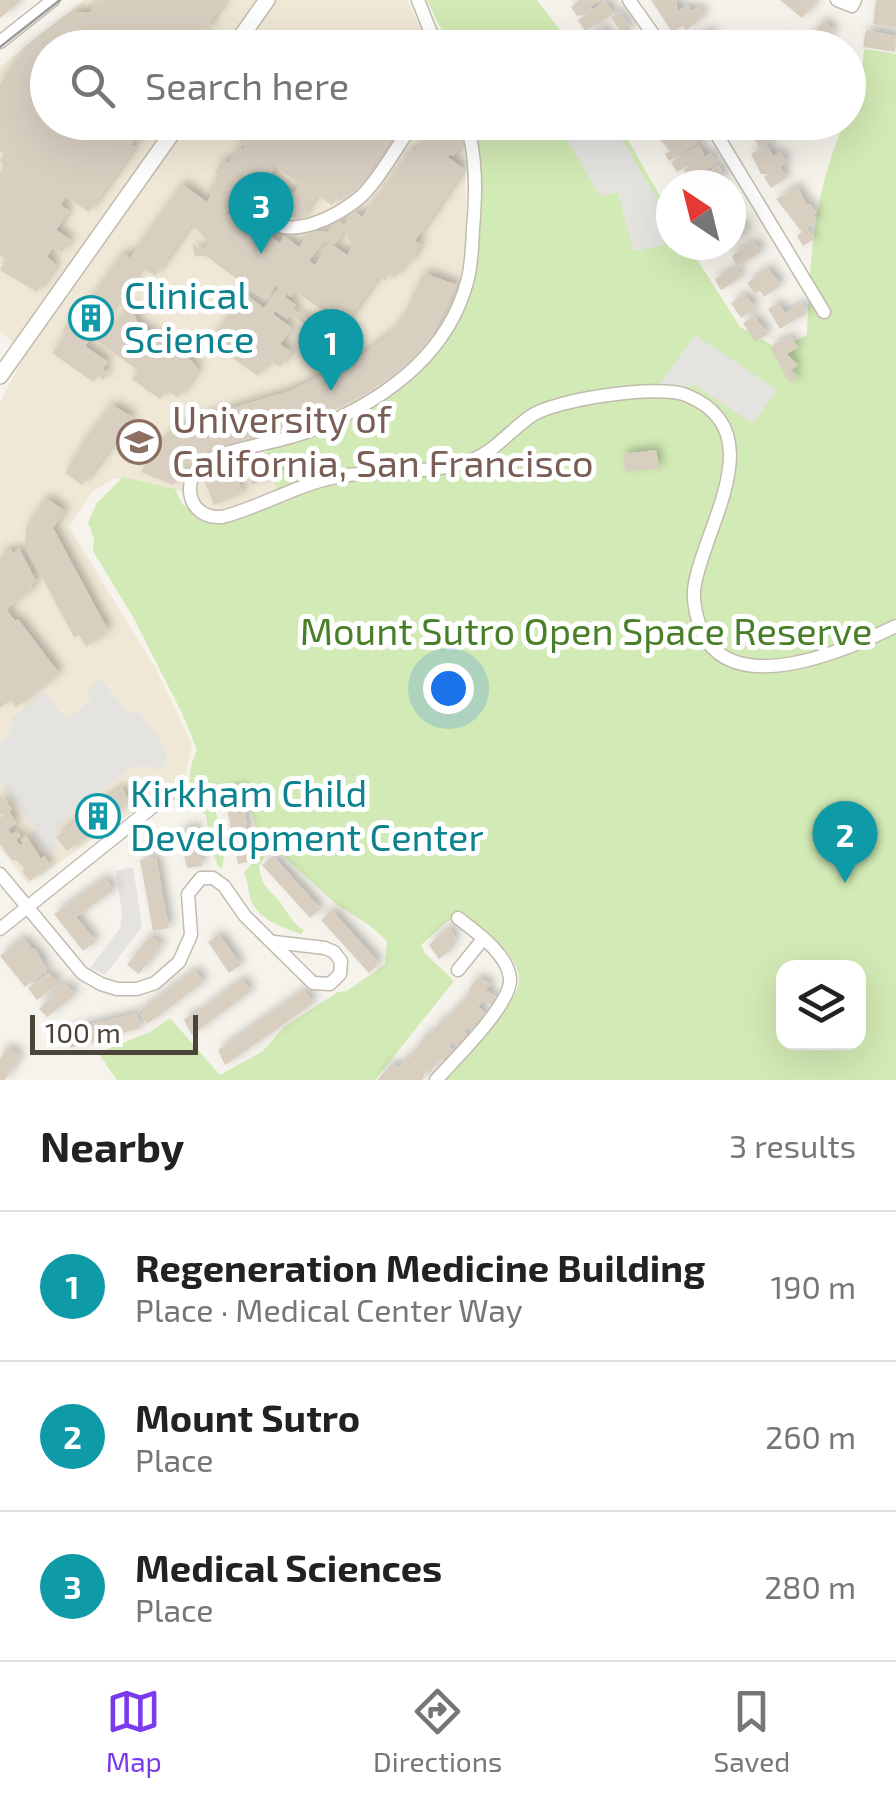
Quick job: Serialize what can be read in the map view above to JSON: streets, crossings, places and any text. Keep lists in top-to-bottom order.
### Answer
{
  "parks": ["Mount Sutro Open Space Reserve"],
  "places": {
    "building": ["Clinical Science", "Kirkham Child Development Center"],
    "school or university": ["University of California, San Francisco"]
  },
  "scale_bar": "100 m",
  "north": "top left",
  "page": {
    "search": "Search here",
    "pins": ["3", "1", "2"],
    "scale": "100 m",
    "heading": ["Nearby", "3 results"],
    "list": [
      {
        "mark": "1",
        "name": "Regeneration Medicine Building",
        "note": "Place · Medical Center Way",
        "value": "190 m"
      },
      {
        "mark": "2",
        "name": "Mount Sutro",
        "note": "Place",
        "value": "260 m"
      },
      {
        "mark": "3",
        "name": "Medical Sciences",
        "note": "Place",
        "value": "280 m"
      }
    ],
    "nav": ["Map", "Directions", "Saved"]
  }
}
